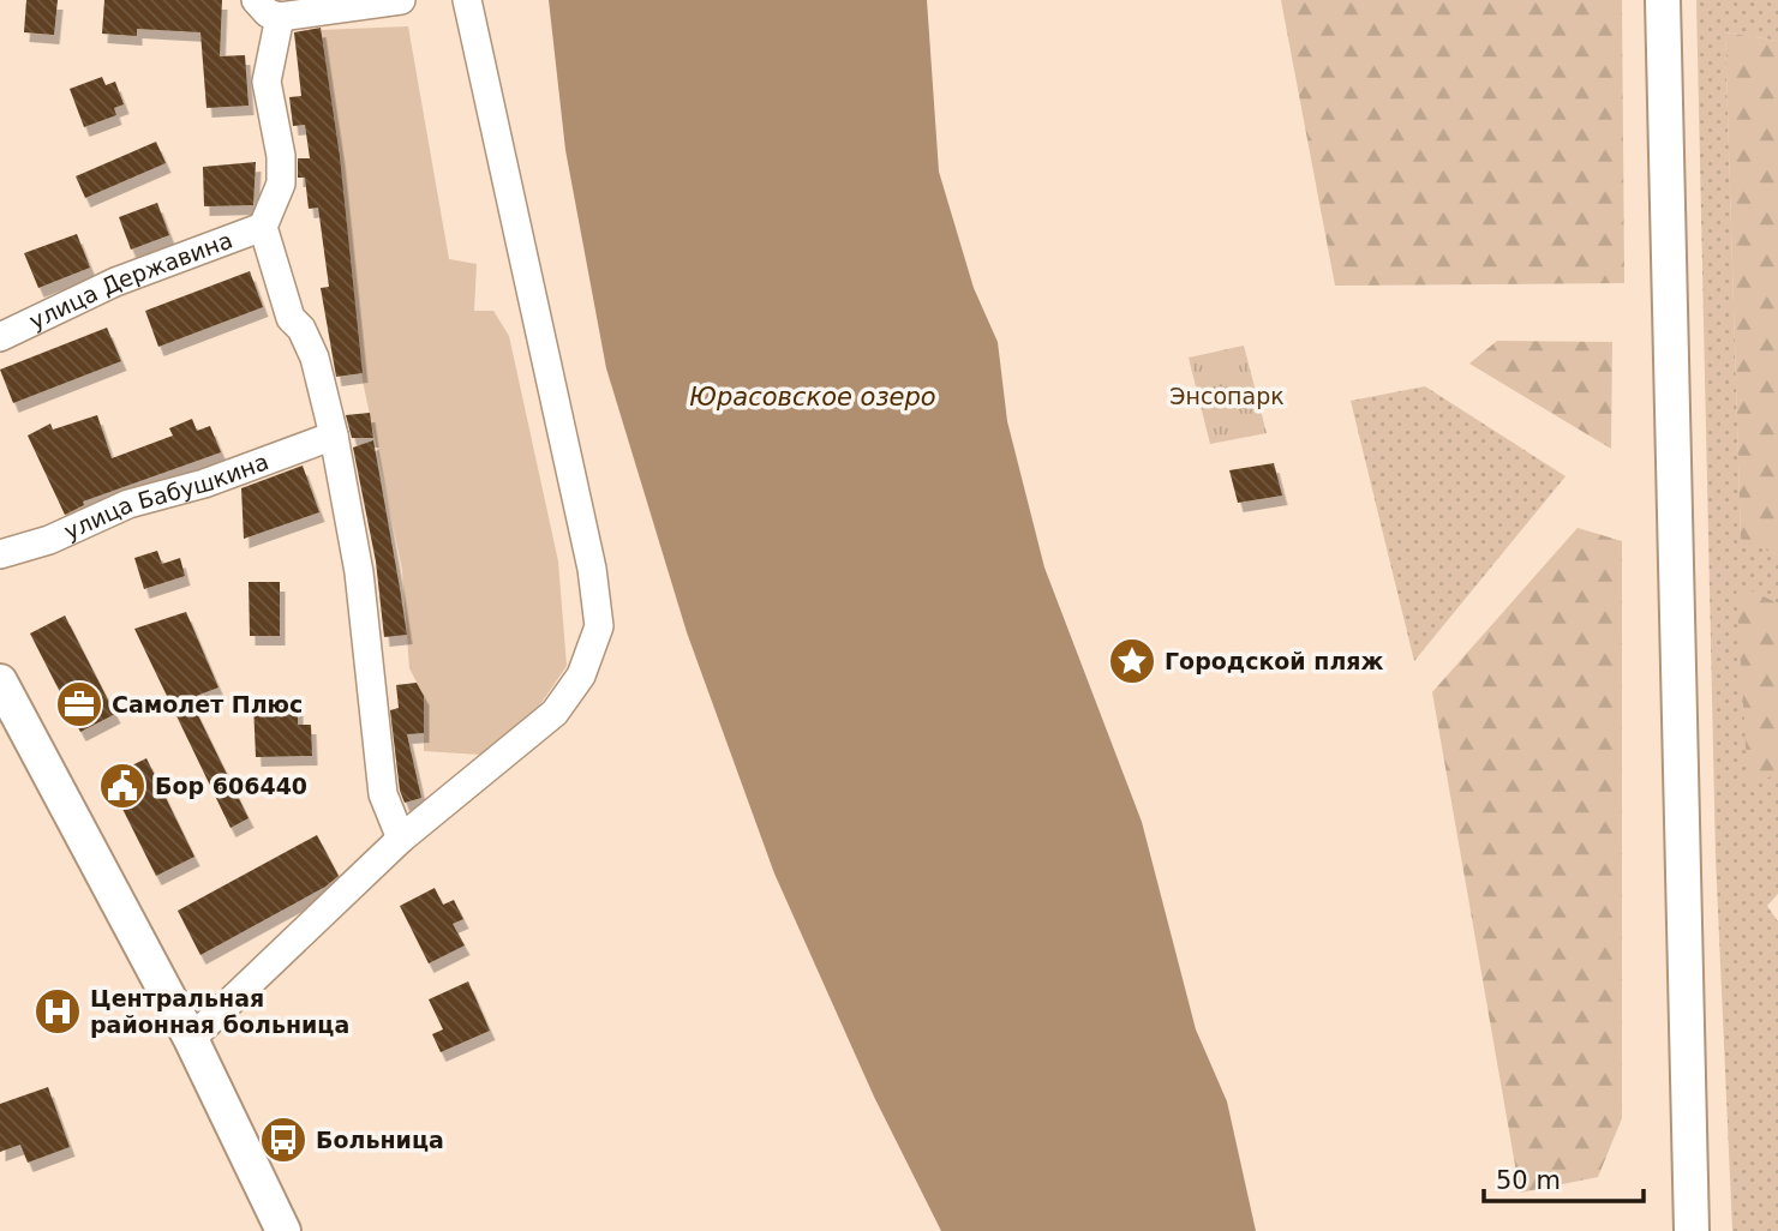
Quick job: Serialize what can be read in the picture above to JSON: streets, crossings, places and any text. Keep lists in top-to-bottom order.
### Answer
{
  "streets": {
    "street": ["улица Державина", "улица Бабушкина"]
  },
  "water": ["Юрасовское озеро"],
  "parks": ["Энсопарк"],
  "places": {
    "place": ["Городской пляж"],
    "office": ["Самолет Плюс"],
    "public building": ["Бор 606440"],
    "hospital": ["Центральная районная больница"],
    "bus stop": ["Больница"]
  },
  "scale_bar": "50 m"
}
